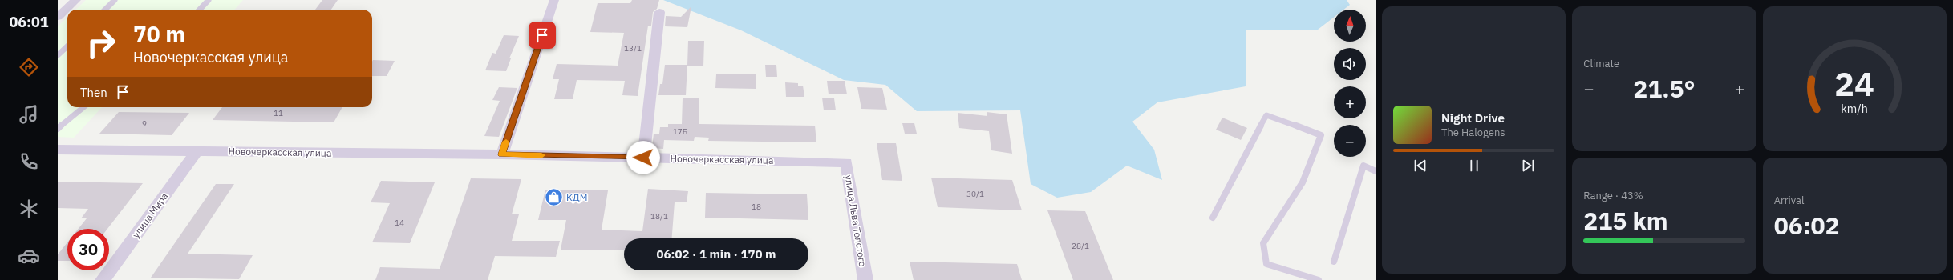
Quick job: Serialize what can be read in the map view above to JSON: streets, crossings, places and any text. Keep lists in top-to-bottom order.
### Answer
{
  "streets": {
    "street": ["Новочеркасская улица", "улица Мира", "улица Льва Толстого"]
  },
  "crossings": [
    ["Новочеркасская улица", "улица Мира"],
    ["Новочеркасская улица", "улица Льва Толстого"]
  ],
  "places": {
    "shop": ["КДМ"]
  },
  "house_numbers": [
    "13/1",
    "11",
    "9",
    "17Б",
    "30/1",
    "18",
    "18/1",
    "14",
    "28/1"
  ],
  "north": "top",
  "page": {
    "tabs": "06:01",
    "tile": [
      "Climate",
      ["Range · 43%", "215 km"],
      ["Arrival", "06:02"]
    ],
    "map_buttons": ["+", "−"],
    "turn": ["70 m", "Новочеркасская улица"],
    "heat": ["−", "21.5°", "+"],
    "then": "Then",
    "song": ["Night Drive", "The Halogens"],
    "limit": "30",
    "trip": "06:02 · 1 min · 170 m",
    "gauge": ["24", "km/h"]
  }
}
